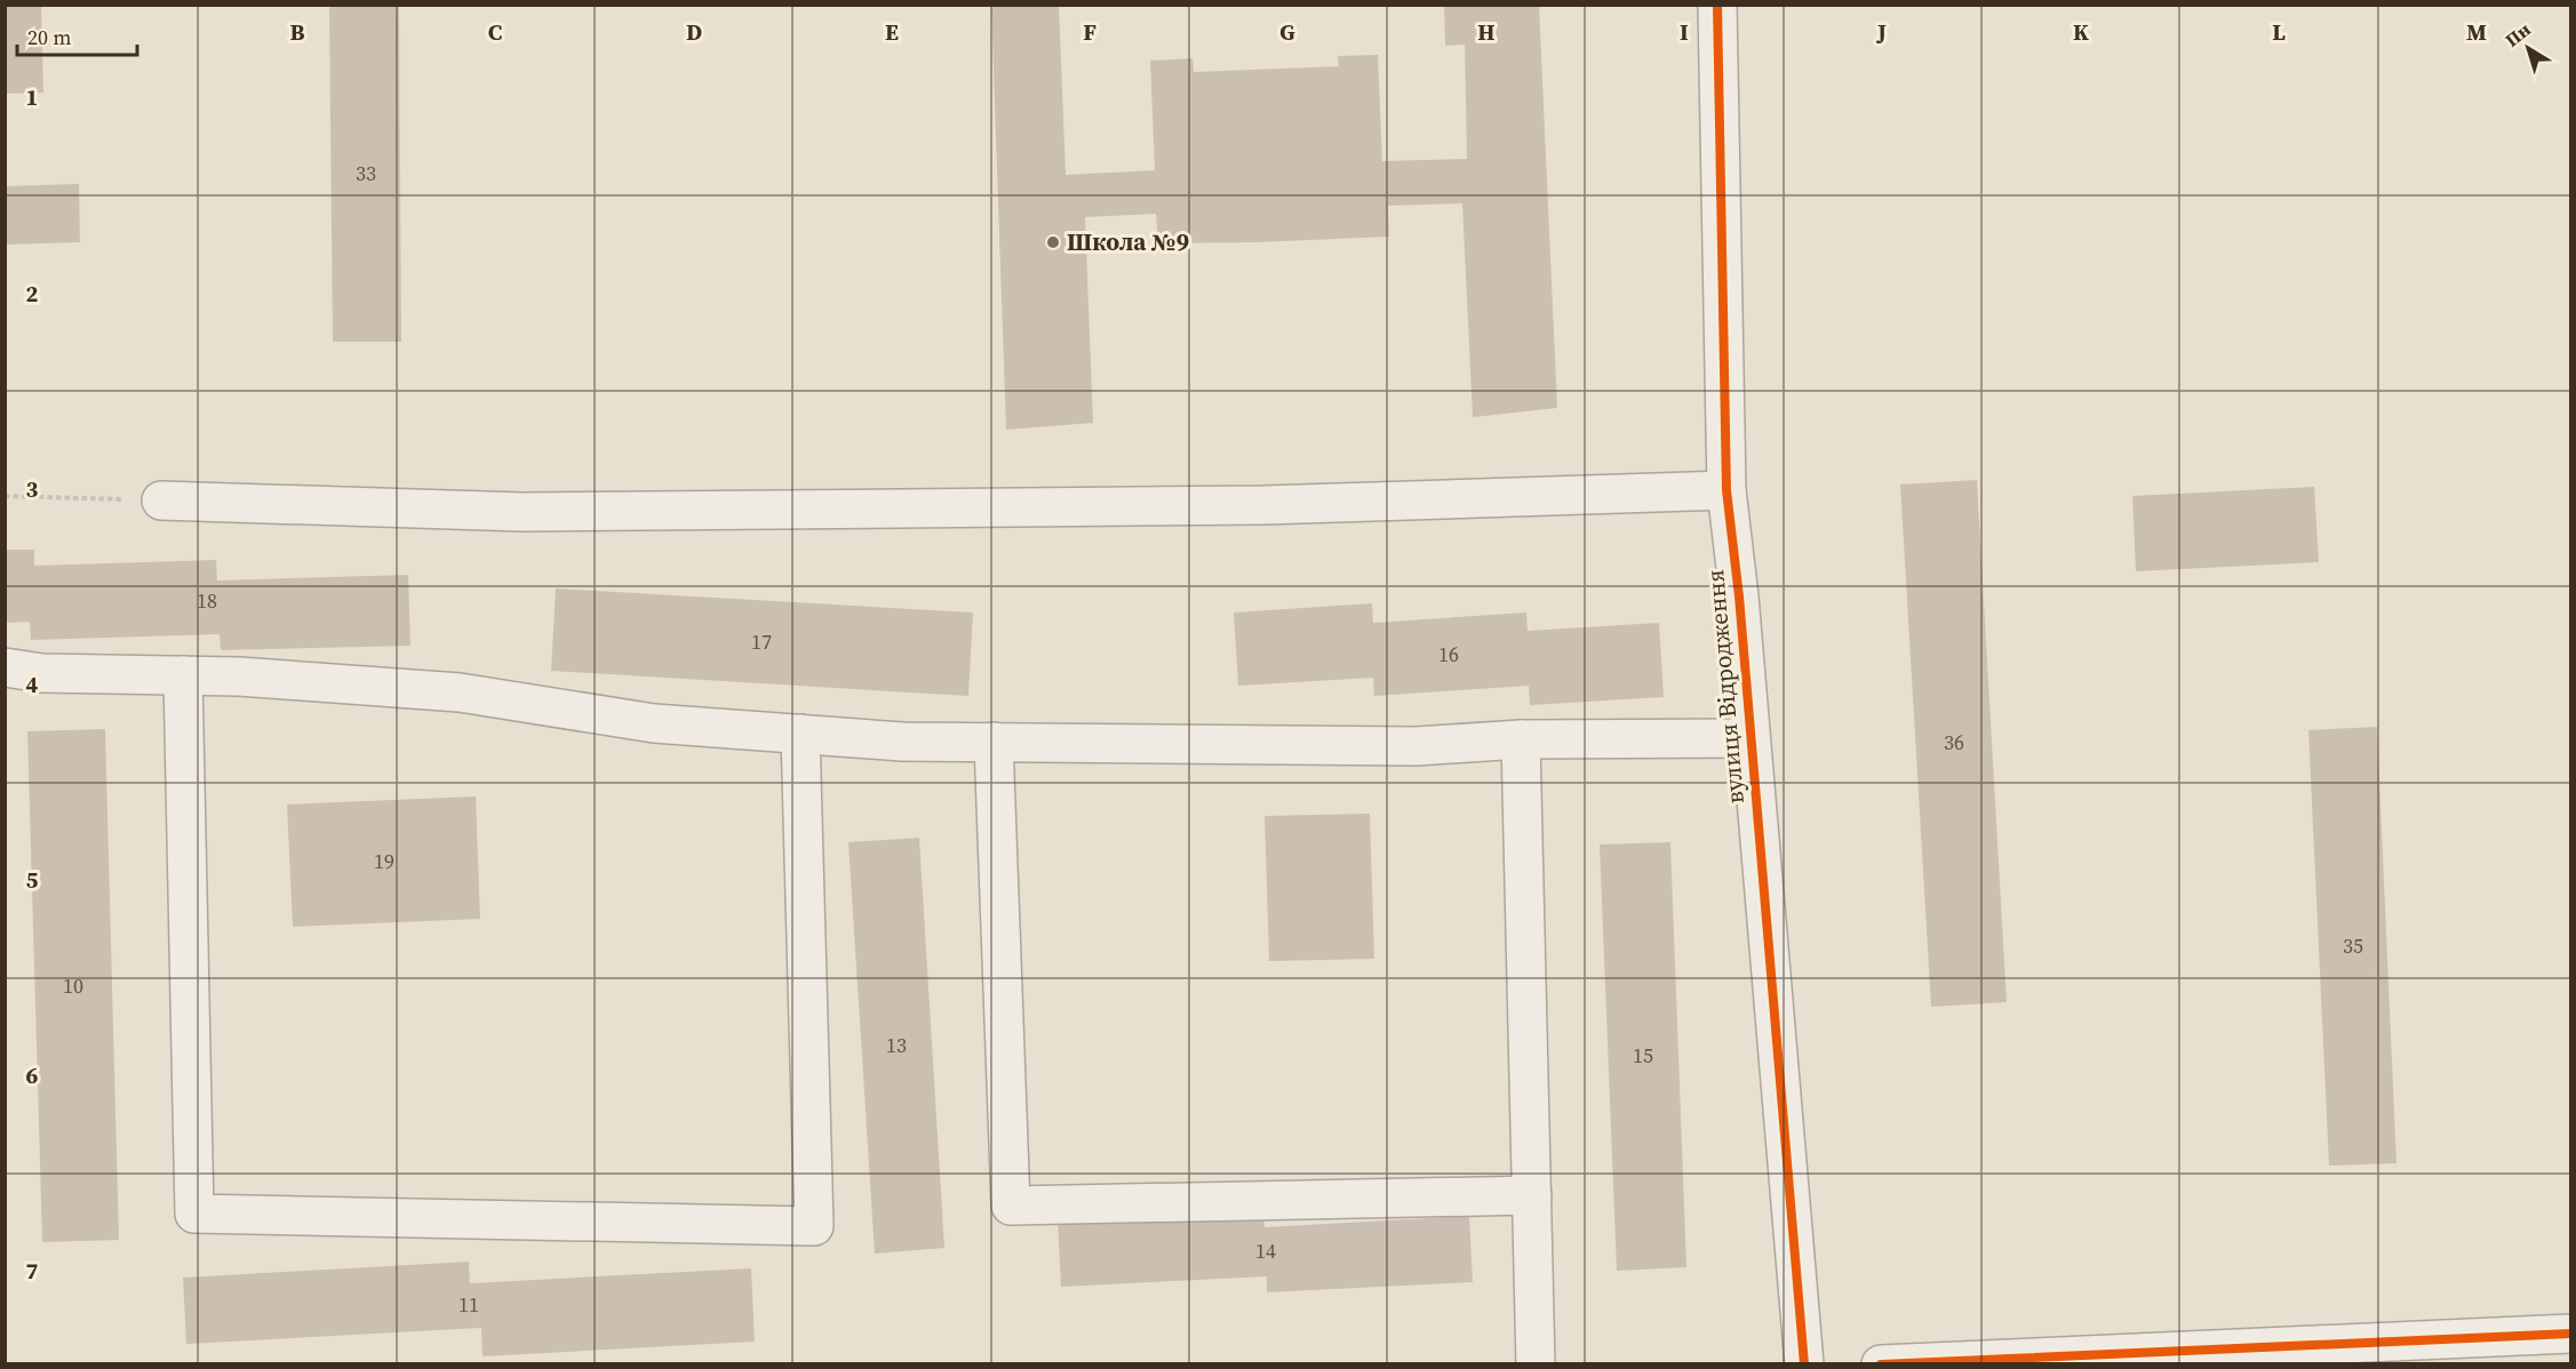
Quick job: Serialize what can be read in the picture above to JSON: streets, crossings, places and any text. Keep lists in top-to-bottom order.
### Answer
{
  "streets": {
    "street": ["вулиця Відродження"]
  },
  "places": ["Школа №9"],
  "house_numbers": [
    "33",
    "18",
    "17",
    "16",
    "36",
    "19",
    "35",
    "10",
    "13",
    "15",
    "14",
    "11"
  ],
  "scale_bar": "20 m",
  "north": "top left",
  "grid": {
    "columns": [
      "B",
      "C",
      "D",
      "E",
      "F",
      "G",
      "H",
      "I",
      "J",
      "K",
      "L",
      "M"
    ],
    "rows": [
      "1",
      "2",
      "3",
      "4",
      "5",
      "6",
      "7"
    ]
  }
}
